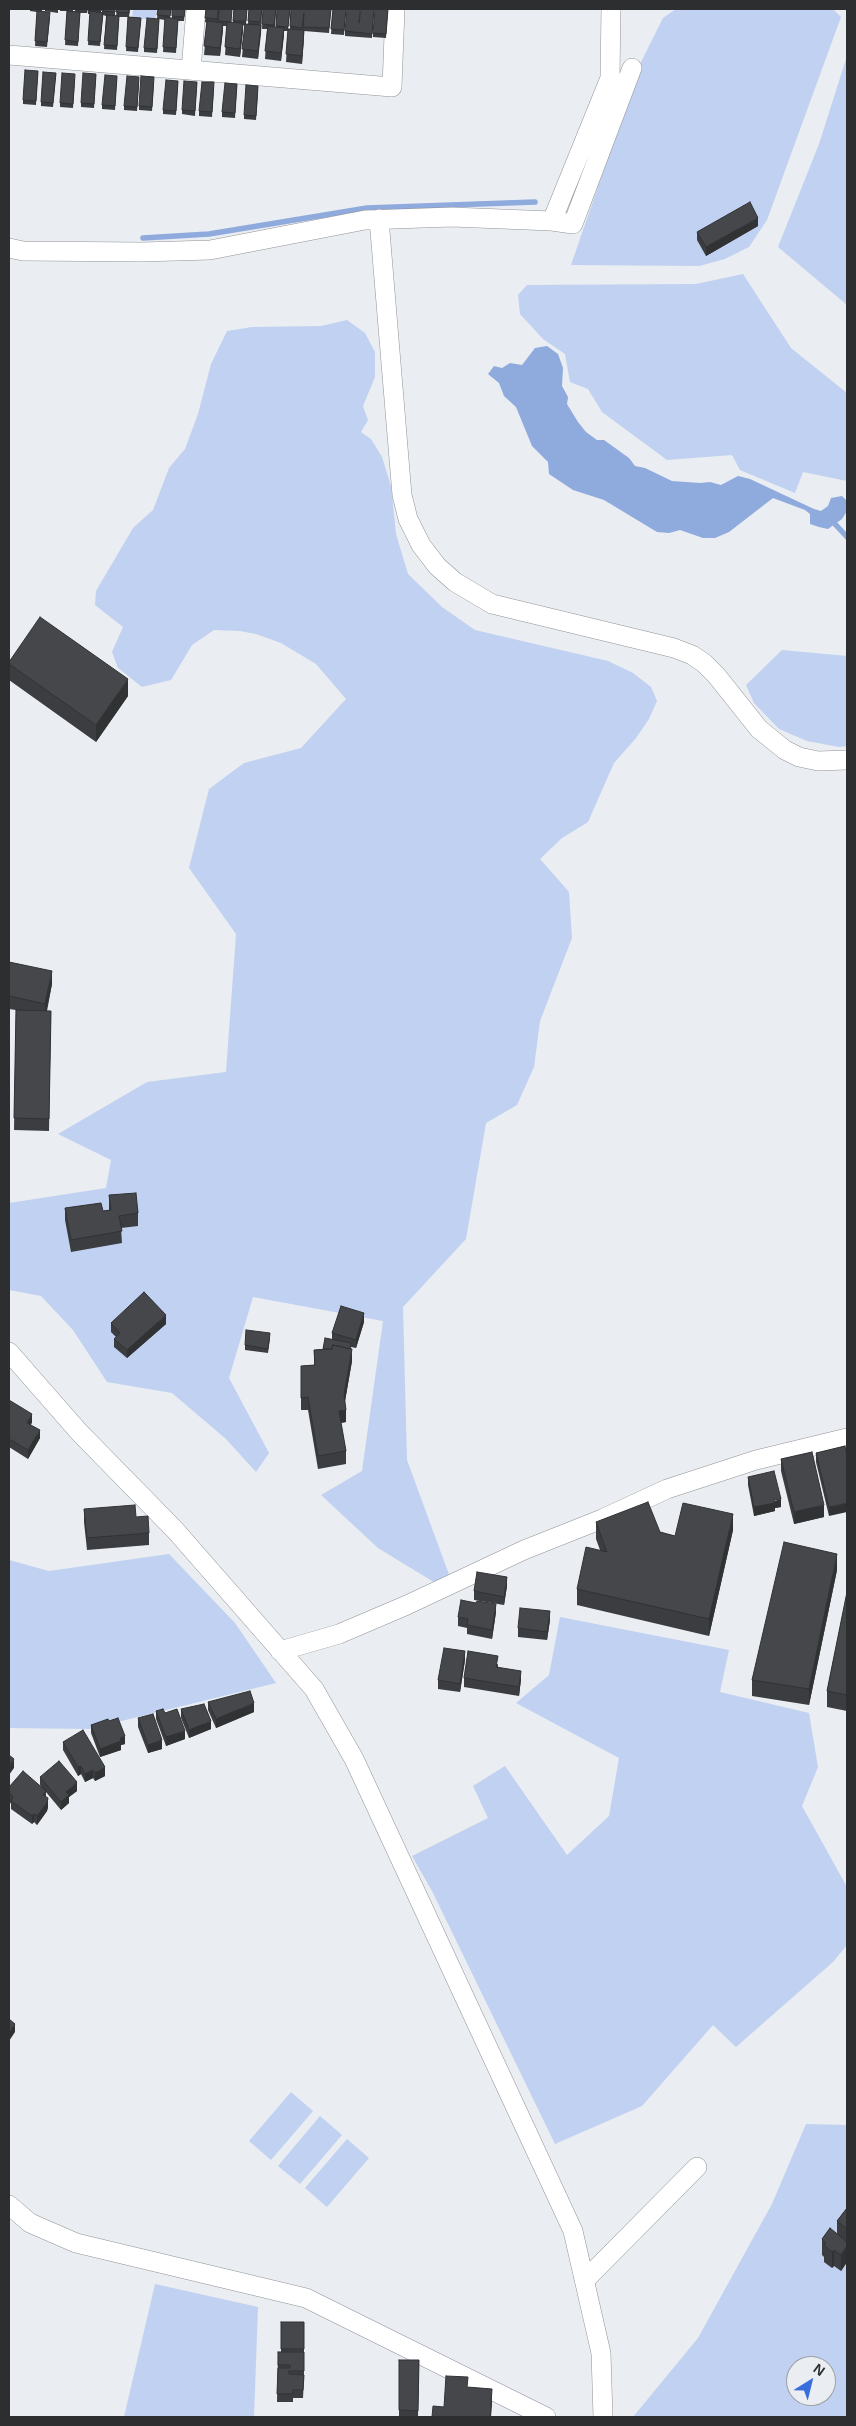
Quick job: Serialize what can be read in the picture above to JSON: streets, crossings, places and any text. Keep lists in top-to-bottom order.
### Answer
{
  "north": "top right"
}
